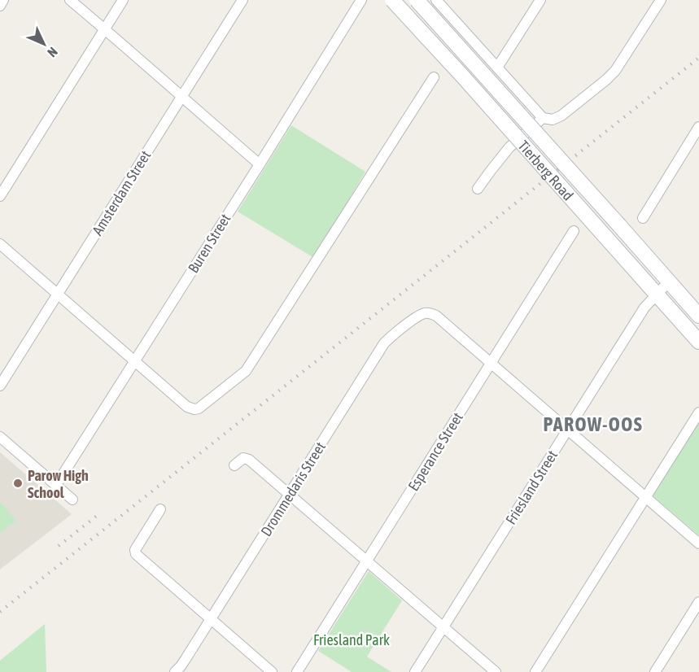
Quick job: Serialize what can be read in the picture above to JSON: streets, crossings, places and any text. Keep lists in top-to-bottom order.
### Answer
{
  "streets": {
    "main road": ["Tierberg Road"],
    "street": [
      "Amsterdam Street",
      "Buren Street",
      "Esperance Street",
      "Friesland Street",
      "Drommedaris Street"
    ]
  },
  "crossings": [
    ["Tierberg Road", "Friesland Street"],
    ["Esperance Street", "Drommedaris Street"]
  ],
  "districts": ["PAROW-OOS"],
  "parks": ["Friesland Park"],
  "places": ["Parow High School"],
  "north": "bottom right"
}
